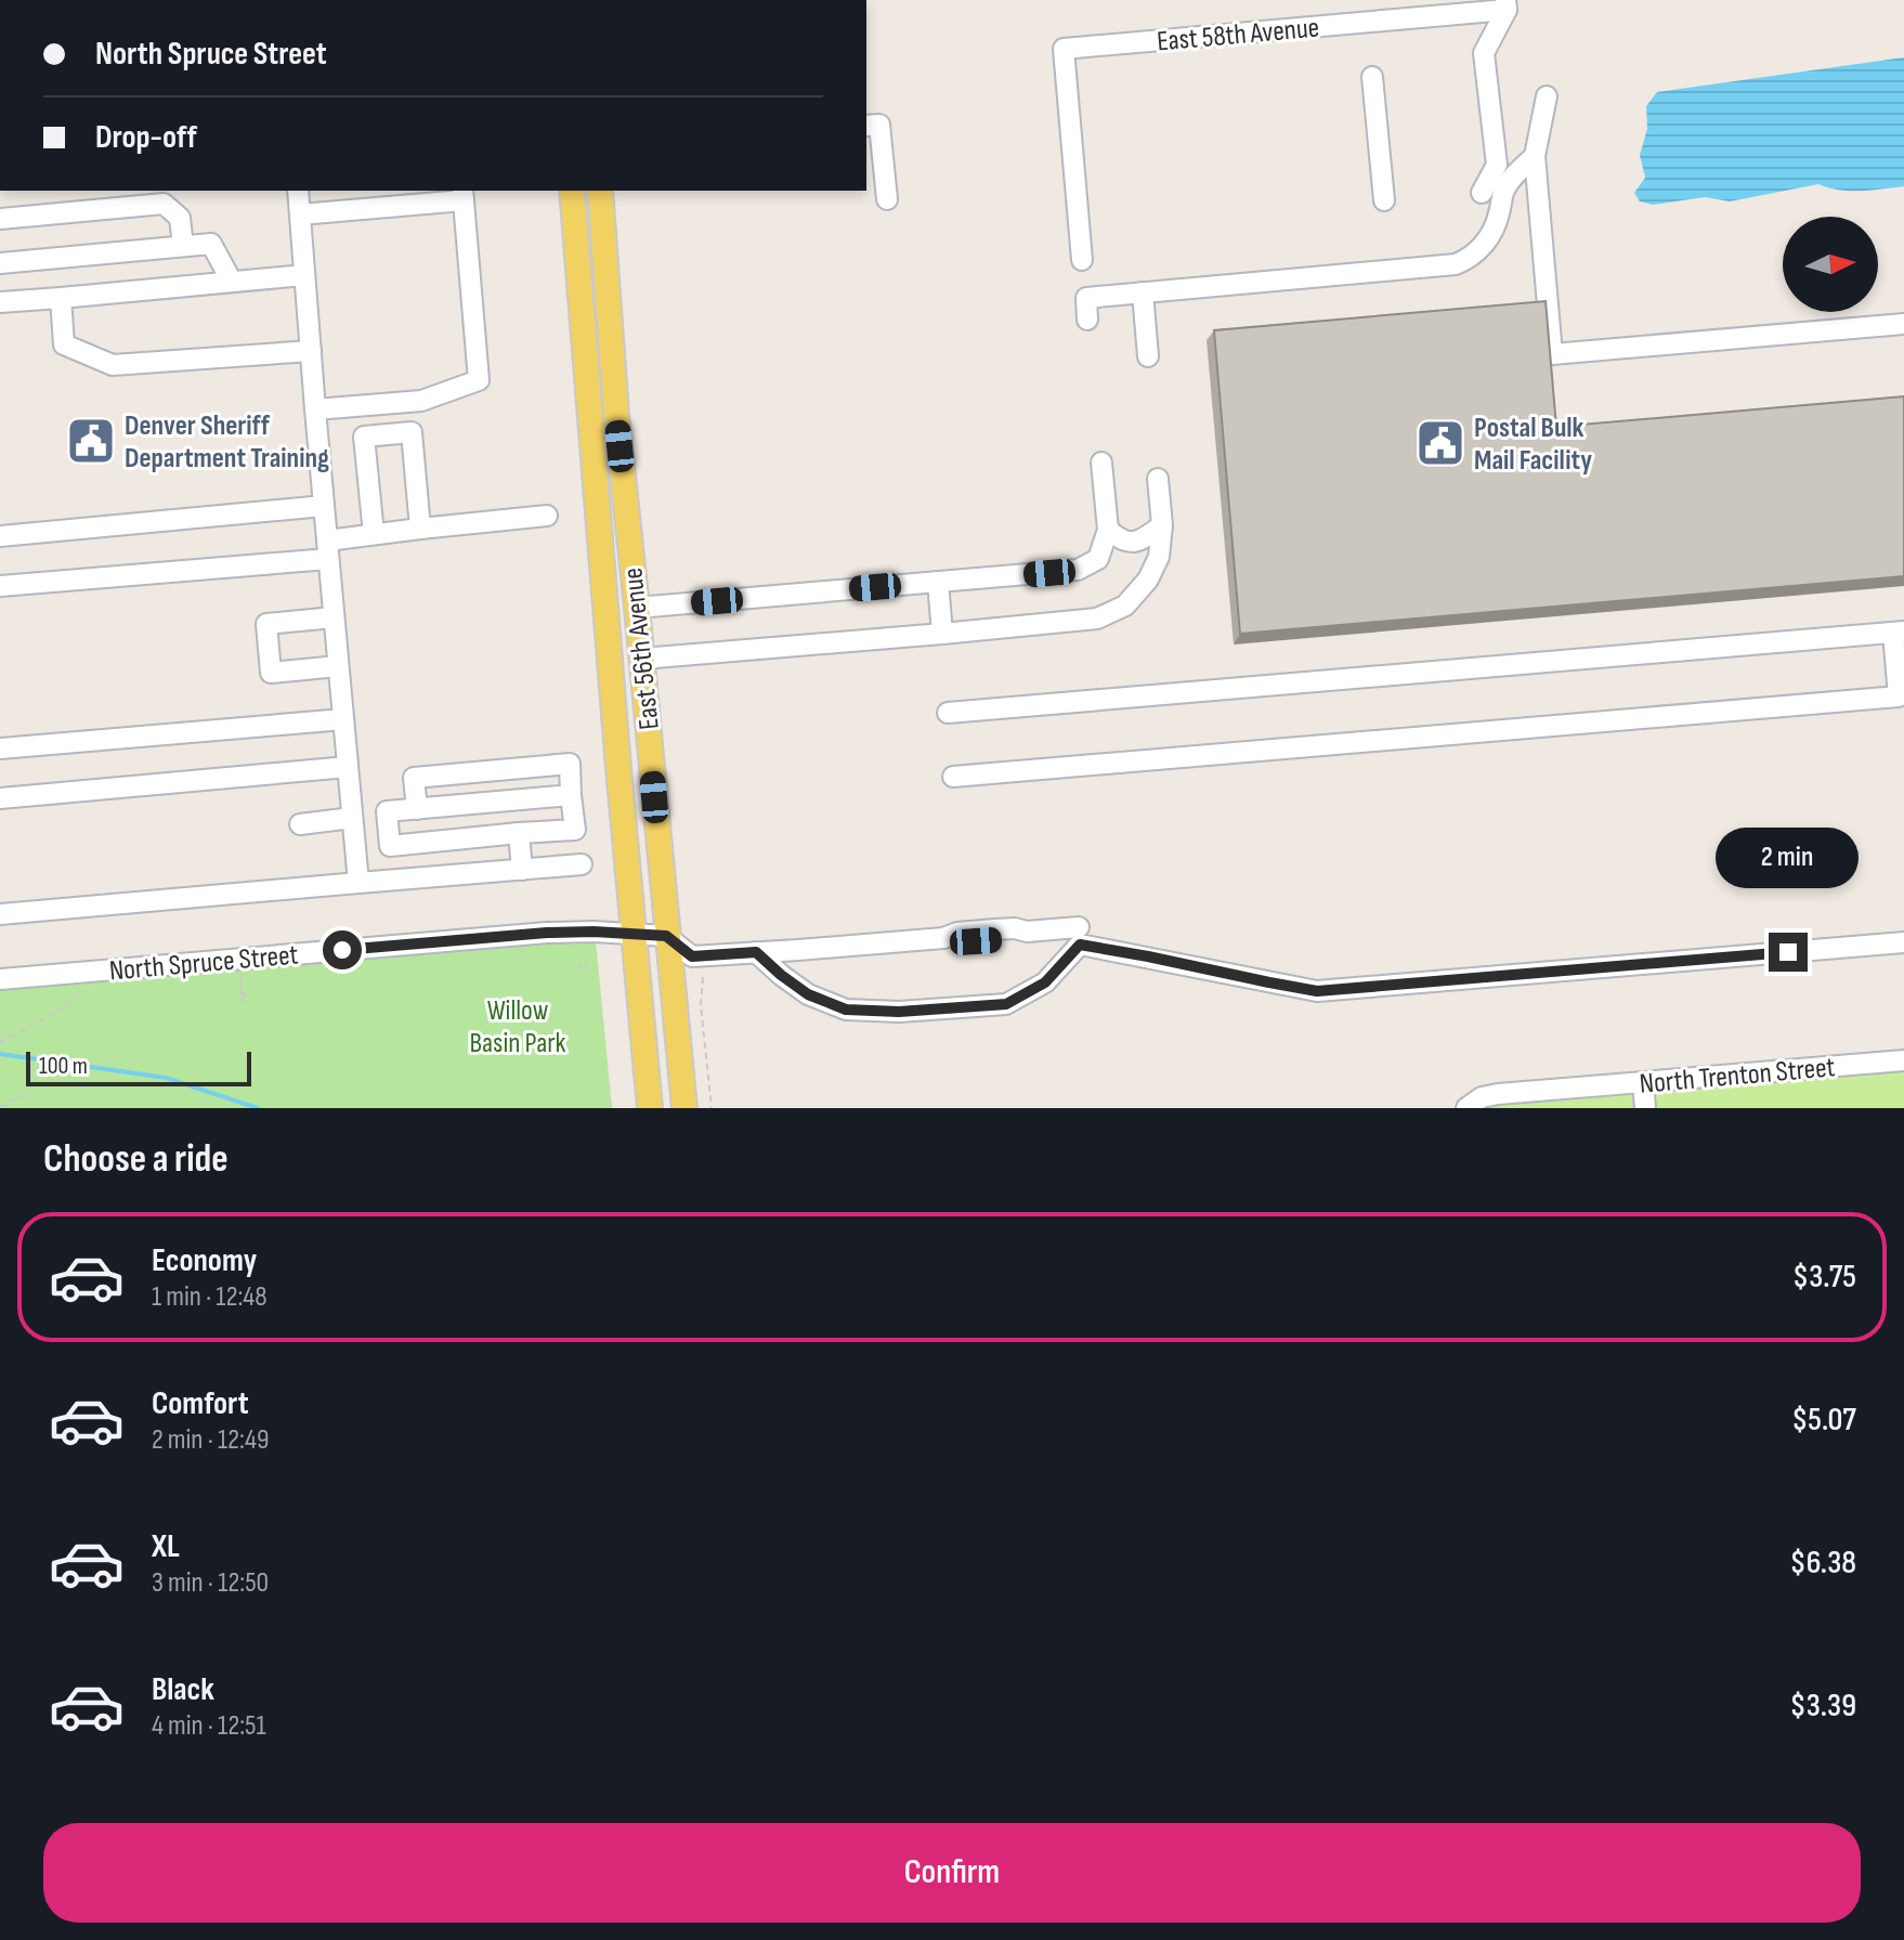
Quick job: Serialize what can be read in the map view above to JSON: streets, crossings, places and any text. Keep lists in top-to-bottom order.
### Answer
{
  "streets": {
    "main road": ["East 56th Avenue"],
    "street": ["East 58th Avenue", "North Spruce Street", "North Trenton Street"]
  },
  "crossings": [
    ["East 56th Avenue", "North Spruce Street"]
  ],
  "parks": ["Willow Basin Park"],
  "places": {
    "public building": ["Denver Sheriff Department Training", "Postal Bulk Mail Facility"]
  },
  "scale_bar": "100 m",
  "north": "right",
  "page": {
    "banner": ["North Spruce Street", "Drop-off"],
    "bubble": "2 min",
    "scale": "100 m",
    "heading": "Choose a ride",
    "list": [
      {
        "name": "Economy",
        "note": "1 min · 12:48",
        "value": "$3.75"
      },
      {
        "name": "Comfort",
        "note": "2 min · 12:49",
        "value": "$5.07"
      },
      {
        "name": "XL",
        "note": "3 min · 12:50",
        "value": "$6.38"
      },
      {
        "name": "Black",
        "note": "4 min · 12:51",
        "value": "$3.39"
      }
    ],
    "buttons": "Confirm"
  }
}
